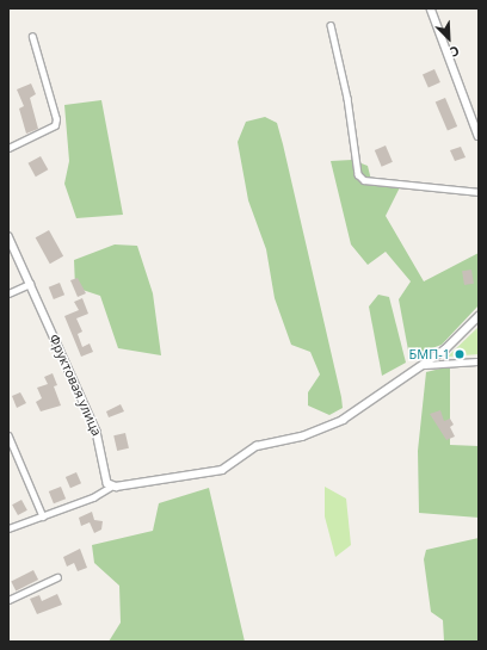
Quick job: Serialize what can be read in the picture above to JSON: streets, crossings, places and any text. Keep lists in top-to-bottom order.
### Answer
{
  "streets": {
    "street": ["Фруктовая улица"]
  },
  "places": ["БМП-1"],
  "north": "bottom right"
}
